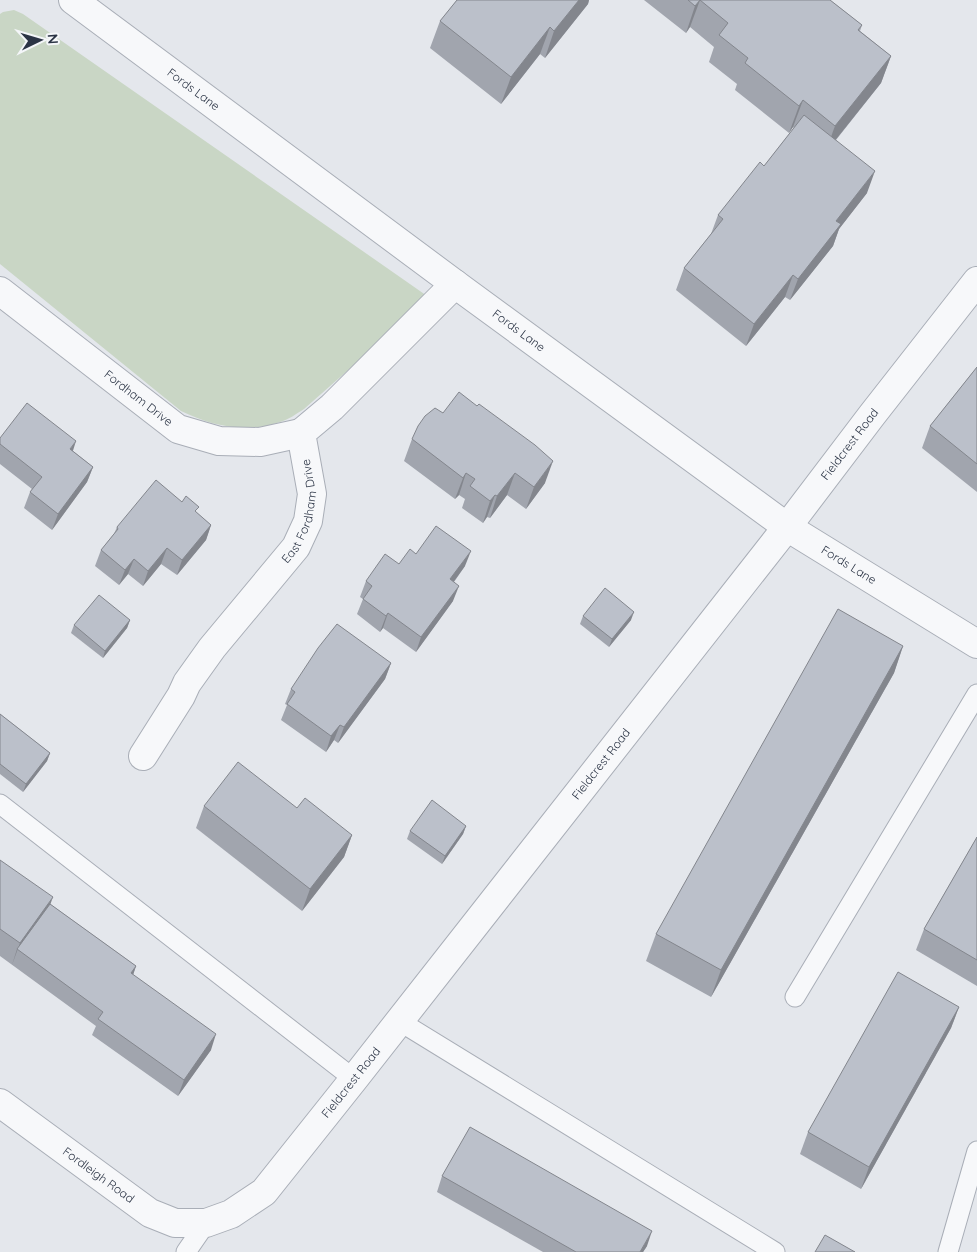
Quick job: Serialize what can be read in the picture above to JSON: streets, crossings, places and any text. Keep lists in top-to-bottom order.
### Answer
{
  "streets": {
    "street": [
      "Fords Lane",
      "Fordham Drive",
      "Fieldcrest Road",
      "East Fordham Drive",
      "Fordleigh Road"
    ]
  },
  "crossings": [
    ["Fords Lane", "Fieldcrest Road"],
    ["Fordham Drive", "East Fordham Drive"],
    ["Fieldcrest Road", "Fordleigh Road"]
  ],
  "north": "right"
}
